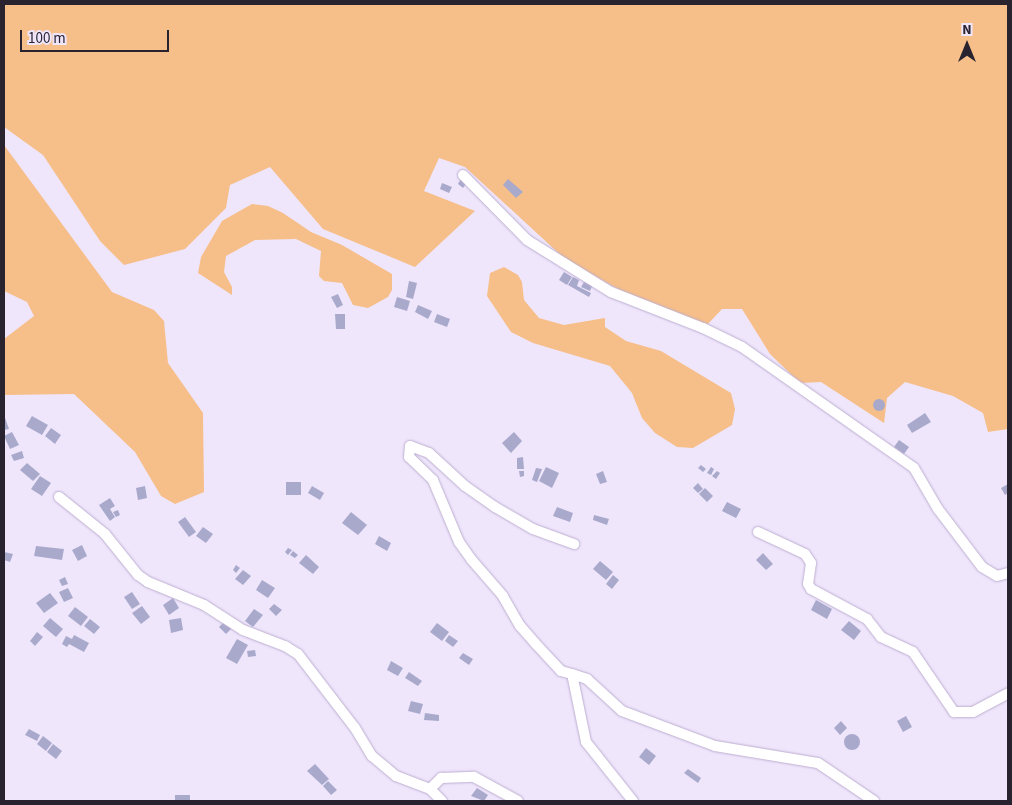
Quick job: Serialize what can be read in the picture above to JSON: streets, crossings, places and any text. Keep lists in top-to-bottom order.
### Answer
{
  "scale_bar": "100 m",
  "north": "top"
}
